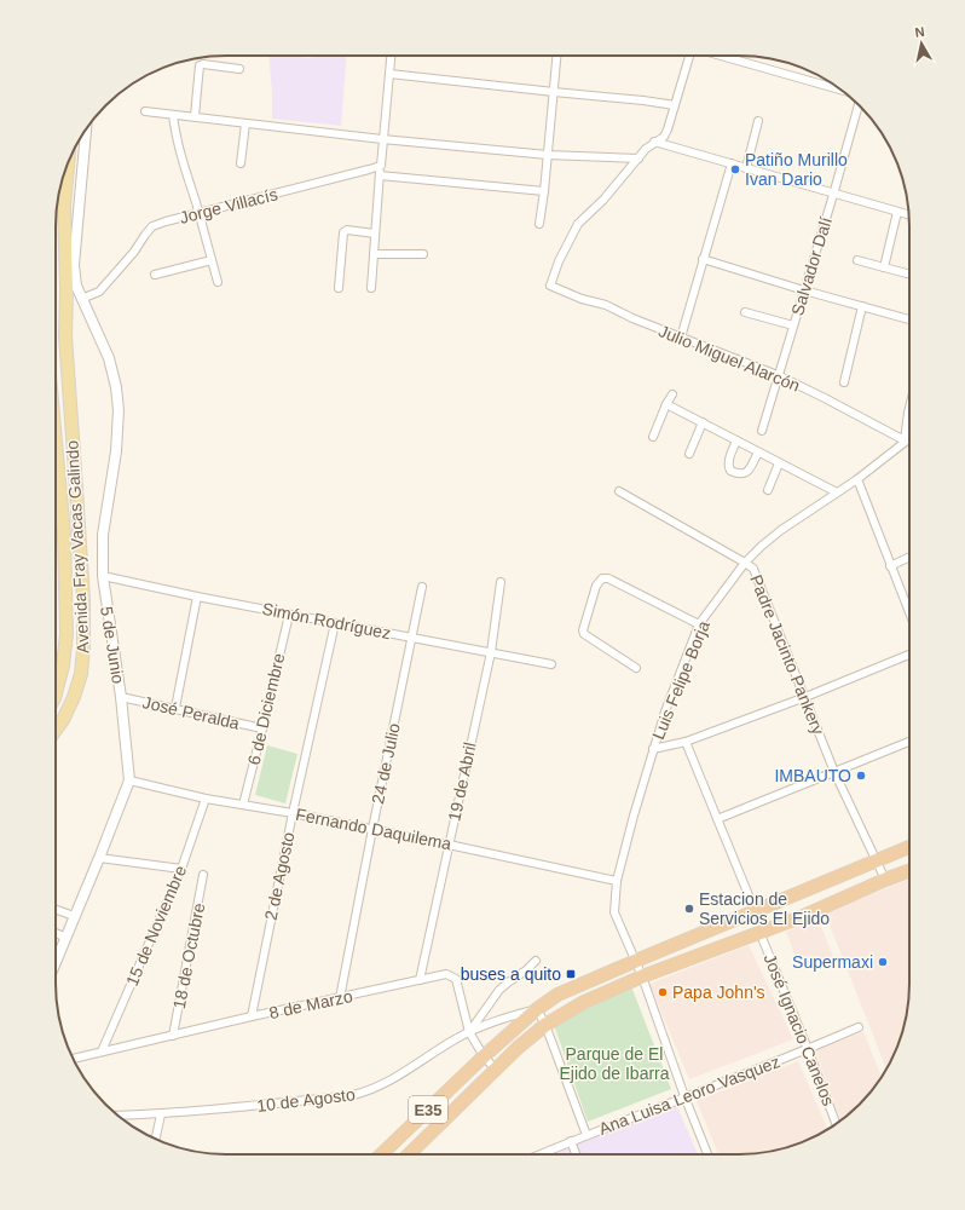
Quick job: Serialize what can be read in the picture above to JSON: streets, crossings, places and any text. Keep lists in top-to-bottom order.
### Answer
{
  "streets": {
    "highway": ["E35"],
    "main road": ["Avenida Fray Vacas Galindo"],
    "street": [
      "Jorge Villacís",
      "Salvador Dalí",
      "Julio Miguel Alarcón",
      "Simón Rodríguez",
      "5 de Junio",
      "Padre Jacinto Pankery",
      "Luis Felipe Borja",
      "6 de Diciembre",
      "José Peralda",
      "24 de Julio",
      "19 de Abril",
      "Fernando Daquilema",
      "2 de Agosto",
      "15 de Noviembre",
      "18 de Octubre",
      "8 de Marzo",
      "José Ignacio Canelos",
      "Ana Luisa Leoro Vasquez",
      "10 de Agosto"
    ]
  },
  "crossings": [
    ["Jorge Villacís", "5 de Junio"],
    ["Salvador Dalí", "Julio Miguel Alarcón"],
    ["Julio Miguel Alarcón", "Luis Felipe Borja"],
    ["Simón Rodríguez", "5 de Junio"],
    ["Simón Rodríguez", "6 de Diciembre"],
    ["Simón Rodríguez", "24 de Julio"],
    ["Simón Rodríguez", "19 de Abril"],
    ["Simón Rodríguez", "2 de Agosto"],
    ["5 de Junio", "José Peralda"],
    ["5 de Junio", "Fernando Daquilema"],
    ["Padre Jacinto Pankery", "Luis Felipe Borja"],
    ["Padre Jacinto Pankery", "E35"],
    ["Luis Felipe Borja", "Fernando Daquilema"],
    ["Luis Felipe Borja", "Ana Luisa Leoro Vasquez"],
    ["Luis Felipe Borja", "E35"],
    ["6 de Diciembre", "José Peralda"],
    ["6 de Diciembre", "Fernando Daquilema"],
    ["24 de Julio", "Fernando Daquilema"],
    ["24 de Julio", "8 de Marzo"],
    ["19 de Abril", "Fernando Daquilema"],
    ["19 de Abril", "8 de Marzo"],
    ["Fernando Daquilema", "2 de Agosto"],
    ["Fernando Daquilema", "15 de Noviembre"],
    ["2 de Agosto", "8 de Marzo"],
    ["15 de Noviembre", "8 de Marzo"],
    ["18 de Octubre", "8 de Marzo"],
    ["8 de Marzo", "10 de Agosto"],
    ["8 de Marzo", "E35"],
    ["José Ignacio Canelos", "Ana Luisa Leoro Vasquez"],
    ["José Ignacio Canelos", "E35"],
    ["10 de Agosto", "E35"]
  ],
  "parks": ["Parque de El Ejido de Ibarra"],
  "places": {
    "other": [
      "Patiño Murillo Ivan Dario",
      "IMBAUTO",
      "Estacion de Servicios El Ejido",
      "Supermaxi",
      "Papa John's"
    ],
    "transit": ["buses a quito"]
  },
  "north": "top"
}
